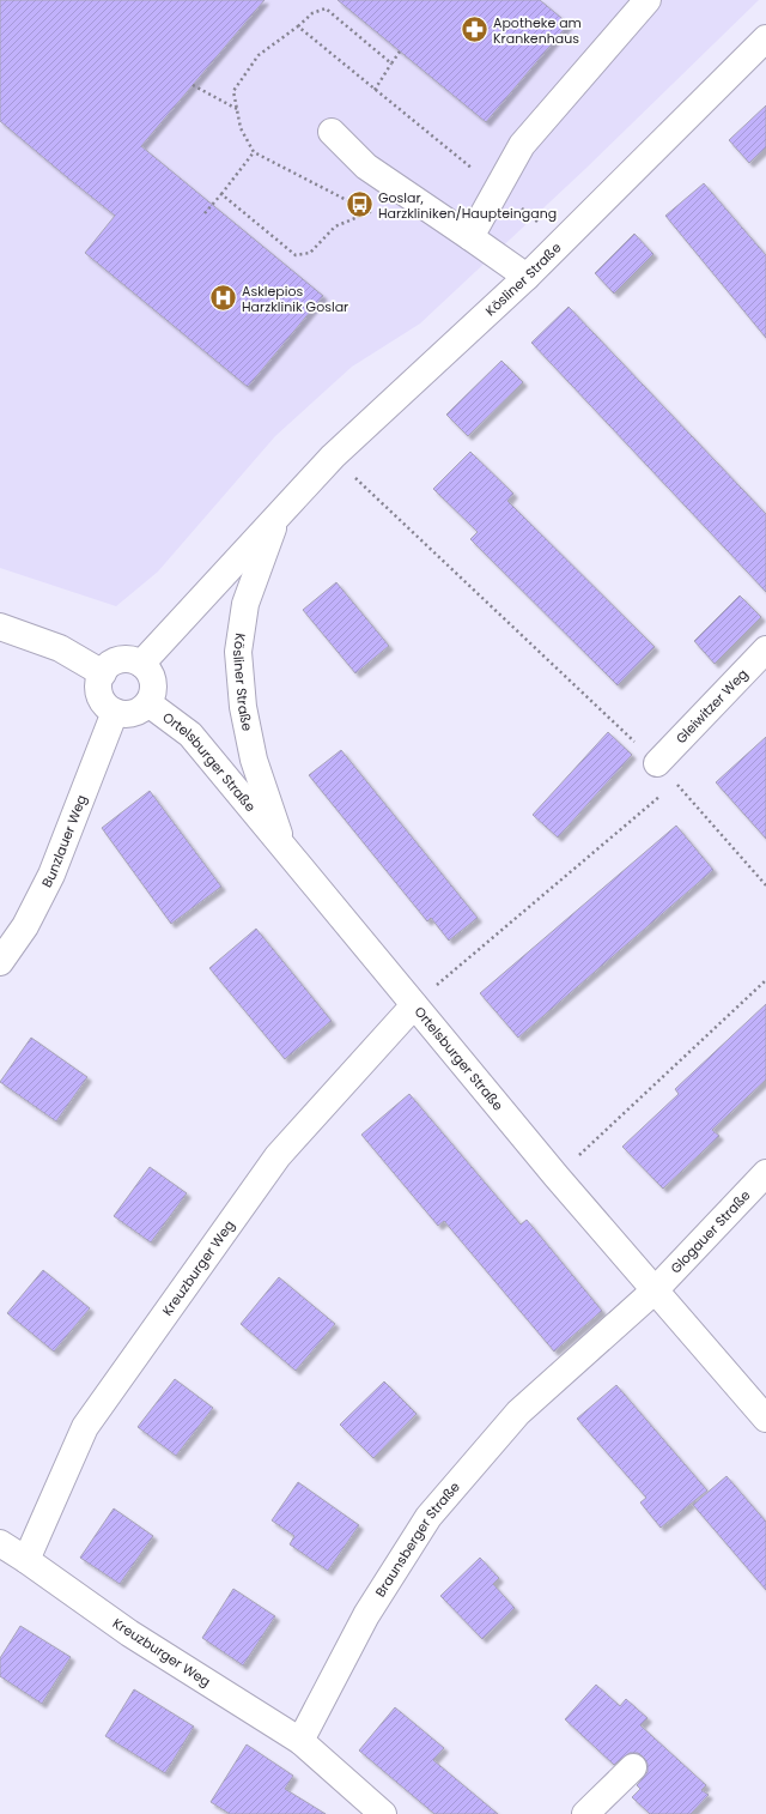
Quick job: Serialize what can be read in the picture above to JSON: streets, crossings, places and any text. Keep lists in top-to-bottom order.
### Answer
{
  "streets": {
    "street": [
      "Kösliner Straße",
      "Gleiwitzer Weg",
      "Ortelsburger Straße",
      "Bunzlauer Weg",
      "Glogauer Straße",
      "Kreuzburger Weg",
      "Braunsberger Straße"
    ]
  },
  "crossings": [
    ["Kösliner Straße", "Ortelsburger Straße"],
    ["Kösliner Straße", "Bunzlauer Weg"],
    ["Ortelsburger Straße", "Bunzlauer Weg"],
    ["Ortelsburger Straße", "Glogauer Straße"],
    ["Ortelsburger Straße", "Kreuzburger Weg"],
    ["Ortelsburger Straße", "Braunsberger Straße"],
    ["Glogauer Straße", "Braunsberger Straße"],
    ["Kreuzburger Weg", "Braunsberger Straße"]
  ],
  "places": {
    "pharmacy": ["Apotheke am Krankenhaus"],
    "bus stop": ["Goslar, Harzkliniken/Haupteingang"],
    "hospital": ["Asklepios Harzklinik Goslar"]
  }
}
